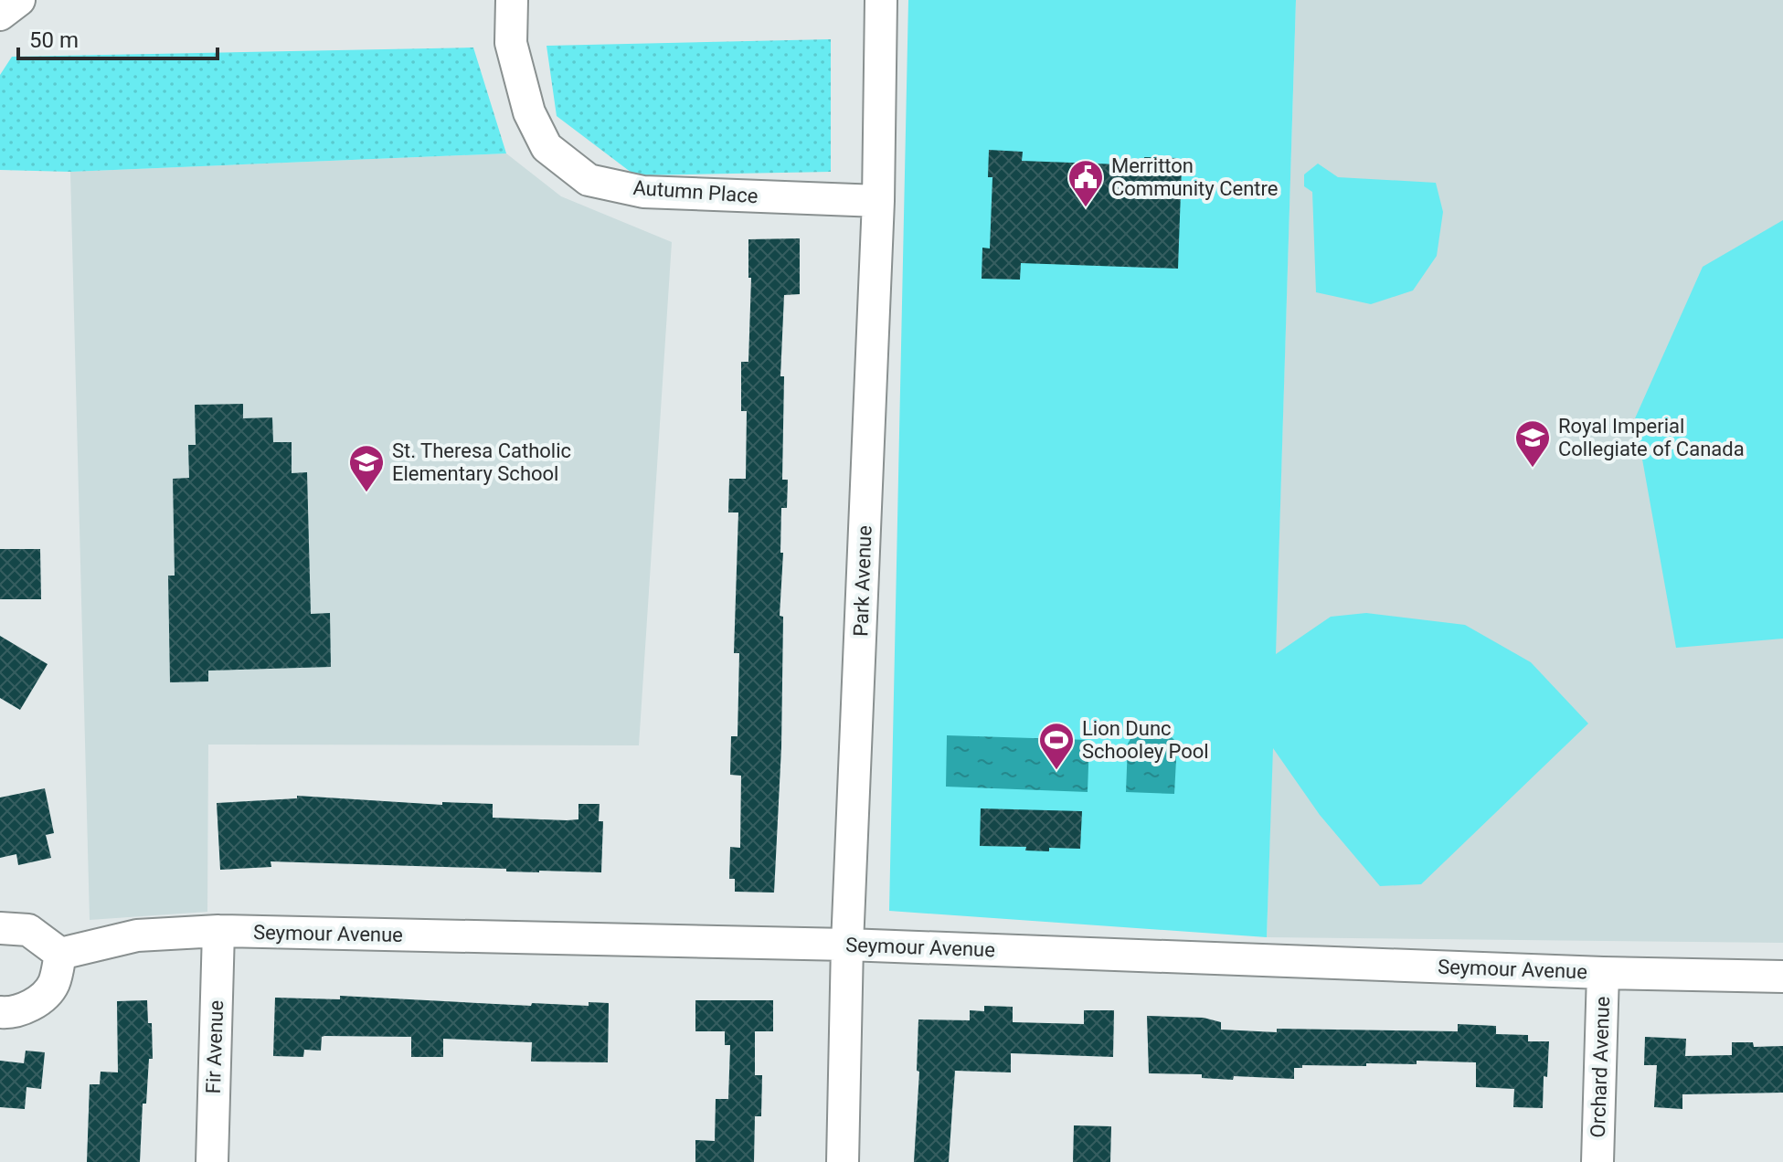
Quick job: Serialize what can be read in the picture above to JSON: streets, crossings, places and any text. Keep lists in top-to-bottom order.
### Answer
{
  "streets": {
    "street": [
      "Autumn Place",
      "Park Avenue",
      "Seymour Avenue",
      "Fir Avenue",
      "Orchard Avenue"
    ]
  },
  "crossings": [
    ["Autumn Place", "Park Avenue"],
    ["Park Avenue", "Seymour Avenue"],
    ["Seymour Avenue", "Fir Avenue"],
    ["Seymour Avenue", "Orchard Avenue"]
  ],
  "places": {
    "public building": ["Merritton Community Centre"],
    "school or university": ["Royal Imperial Collegiate of Canada", "St. Theresa Catholic Elementary School"],
    "sports": ["Lion Dunc Schooley Pool"]
  },
  "scale_bar": "50 m"
}
